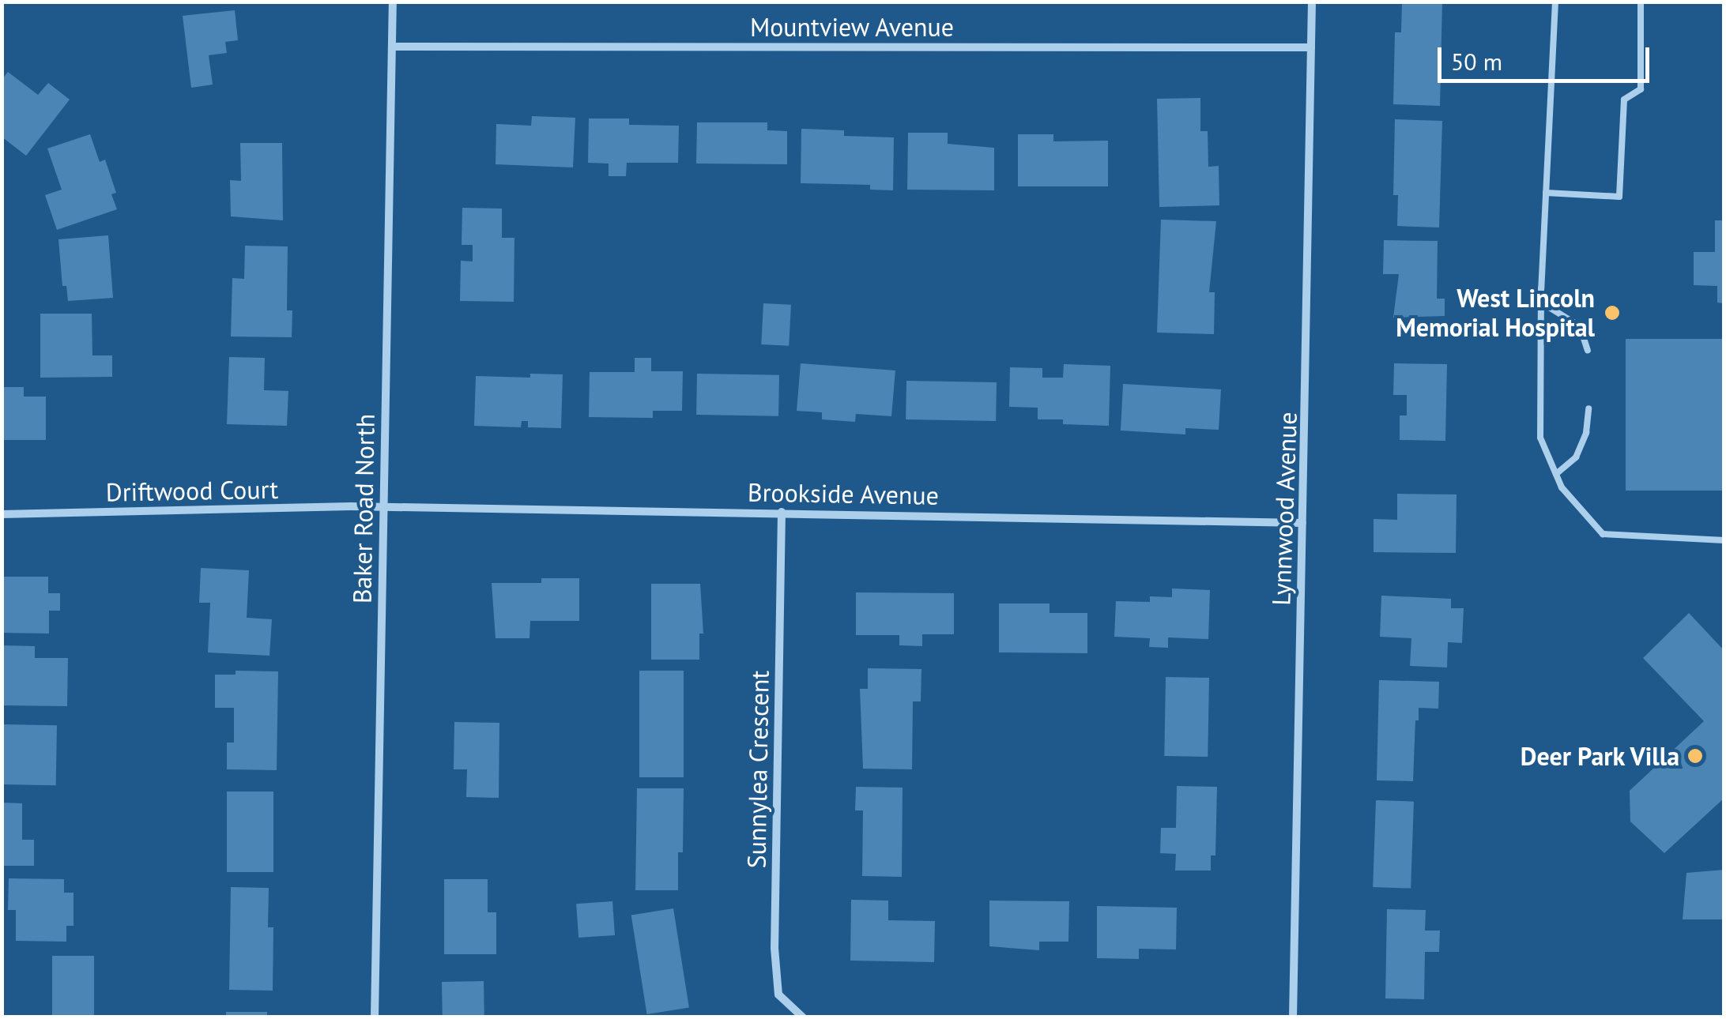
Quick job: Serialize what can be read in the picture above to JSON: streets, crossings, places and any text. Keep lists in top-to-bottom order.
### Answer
{
  "streets": {
    "street": [
      "Mountview Avenue",
      "Driftwood Court",
      "Brookside Avenue",
      "Baker Road North",
      "Lynnwood Avenue",
      "Sunnylea Crescent"
    ]
  },
  "crossings": [
    ["Mountview Avenue", "Baker Road North"],
    ["Mountview Avenue", "Lynnwood Avenue"],
    ["Driftwood Court", "Brookside Avenue"],
    ["Driftwood Court", "Baker Road North"],
    ["Brookside Avenue", "Baker Road North"],
    ["Brookside Avenue", "Lynnwood Avenue"],
    ["Brookside Avenue", "Sunnylea Crescent"]
  ],
  "places": ["West Lincoln Memorial Hospital", "Deer Park Villa"],
  "scale_bar": "50 m"
}
